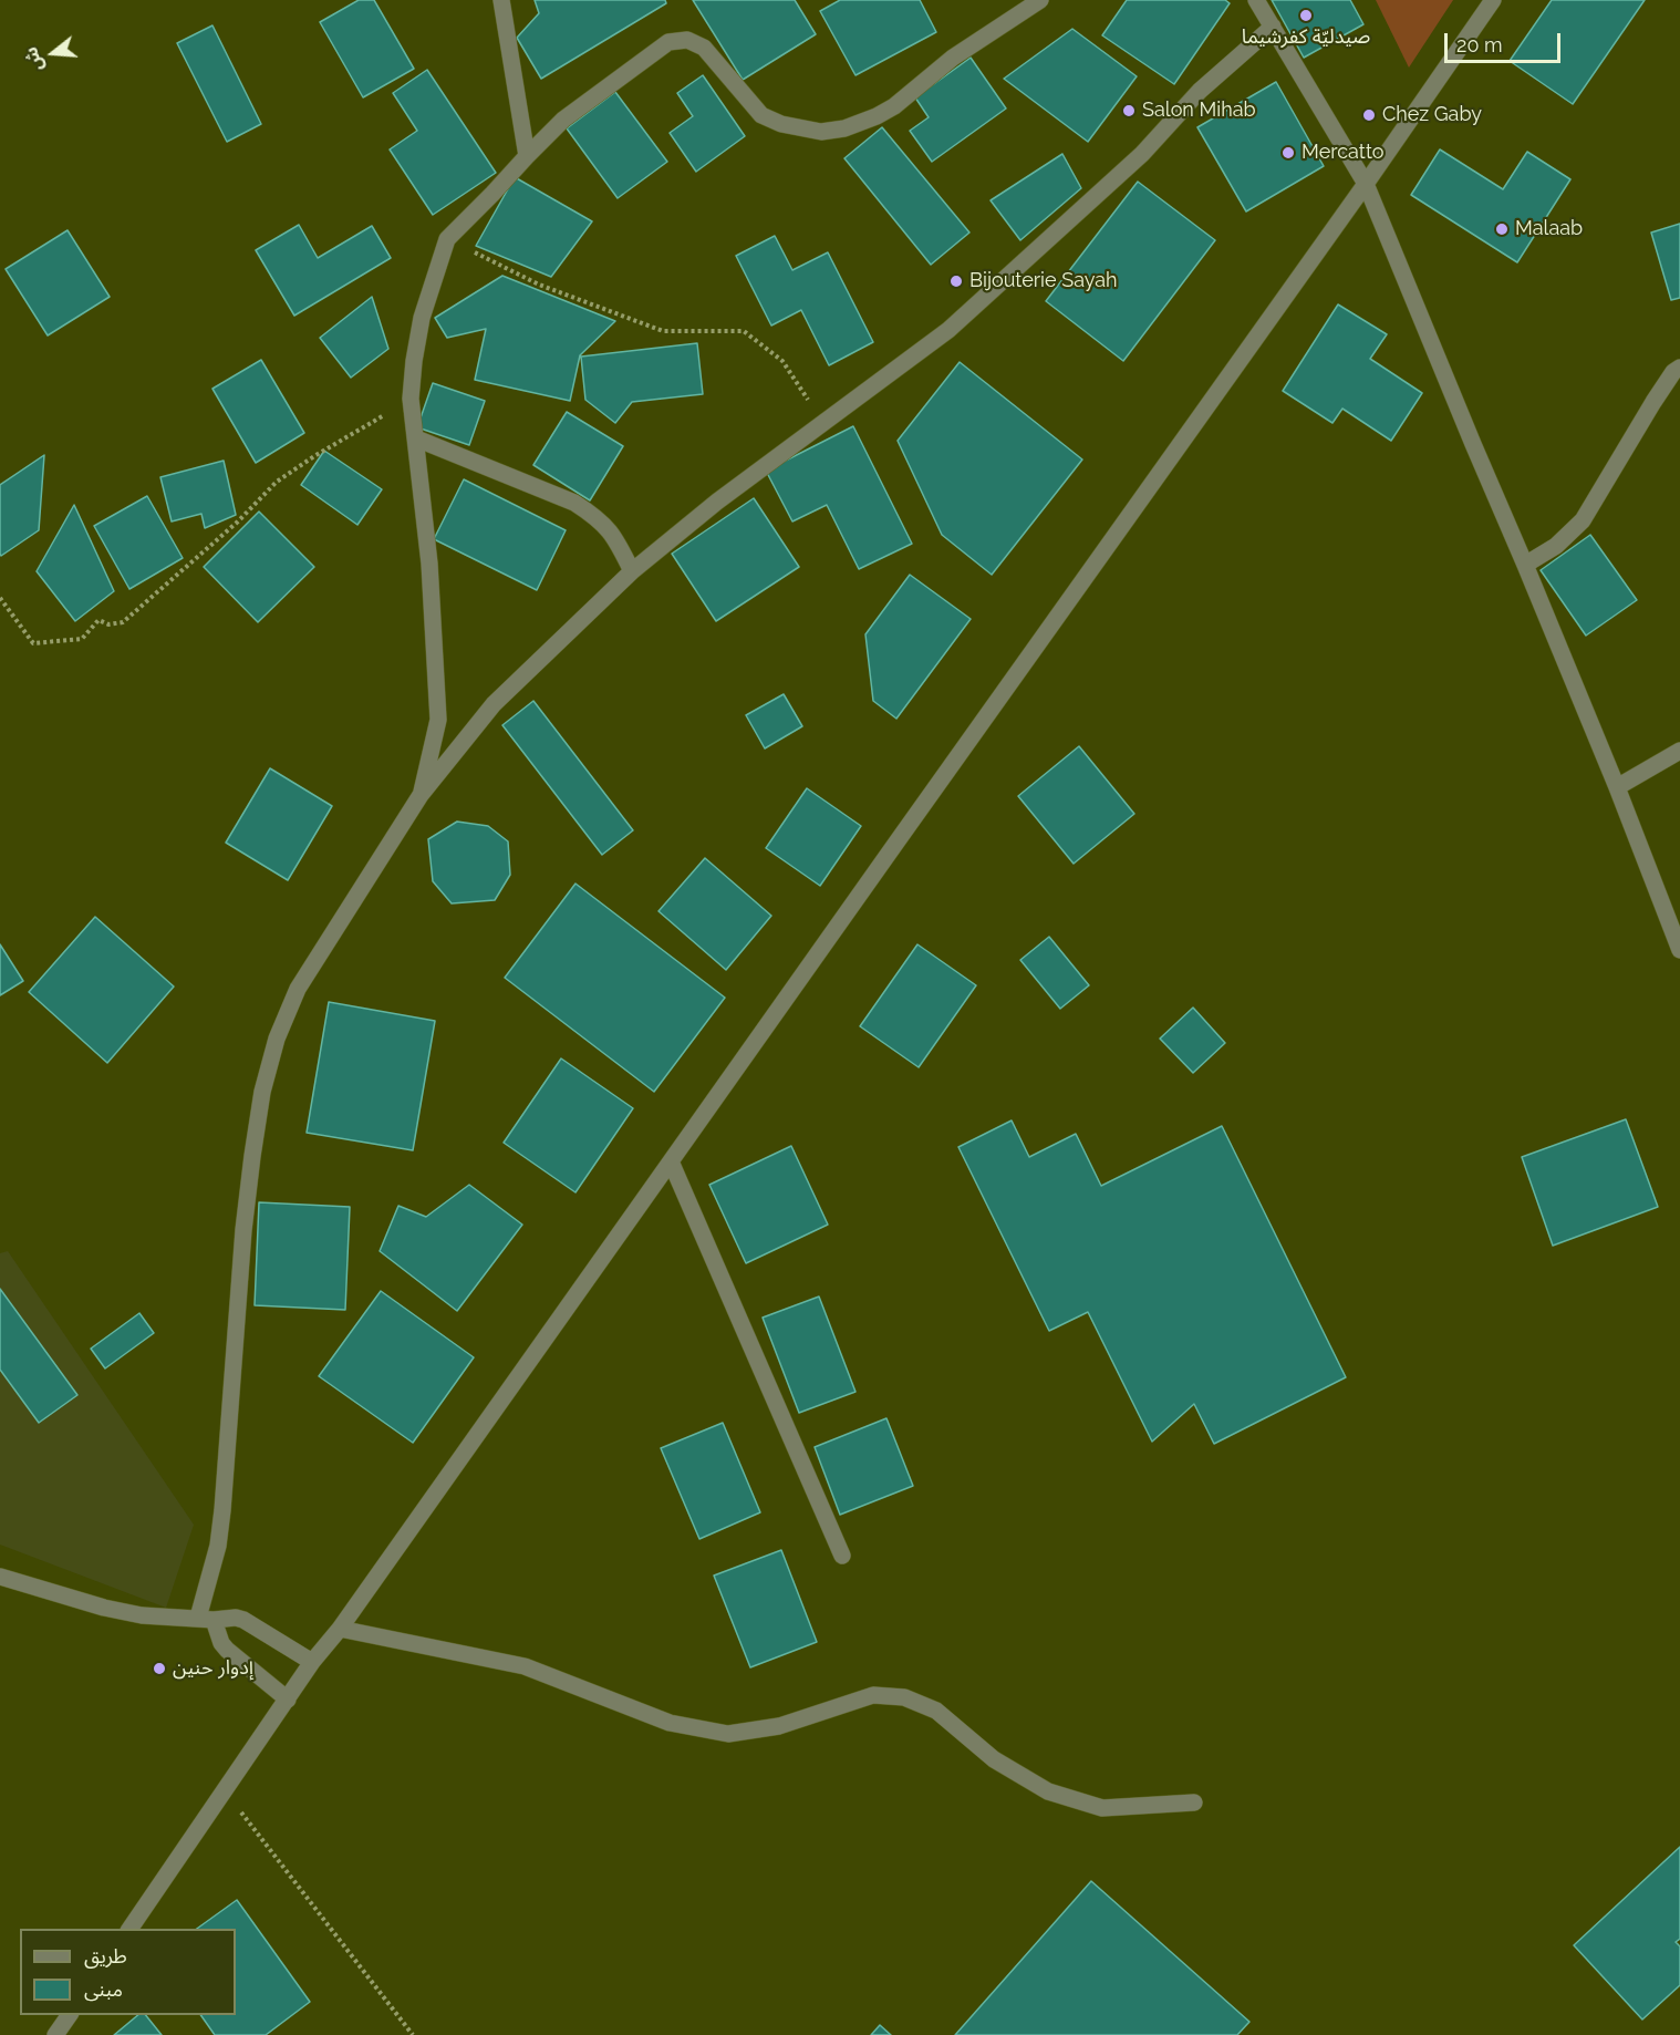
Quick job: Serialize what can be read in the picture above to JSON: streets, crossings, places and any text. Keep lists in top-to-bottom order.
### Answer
{
  "places": [
    "صيدليّة كفرشيما",
    "Salon Mihab",
    "Chez Gaby",
    "Mercatto",
    "Malaab",
    "Bijouterie Sayah",
    "إدوار حنين"
  ],
  "legend": ["طريق", "مبنى"],
  "scale_bar": "20 m",
  "north": "left"
}
